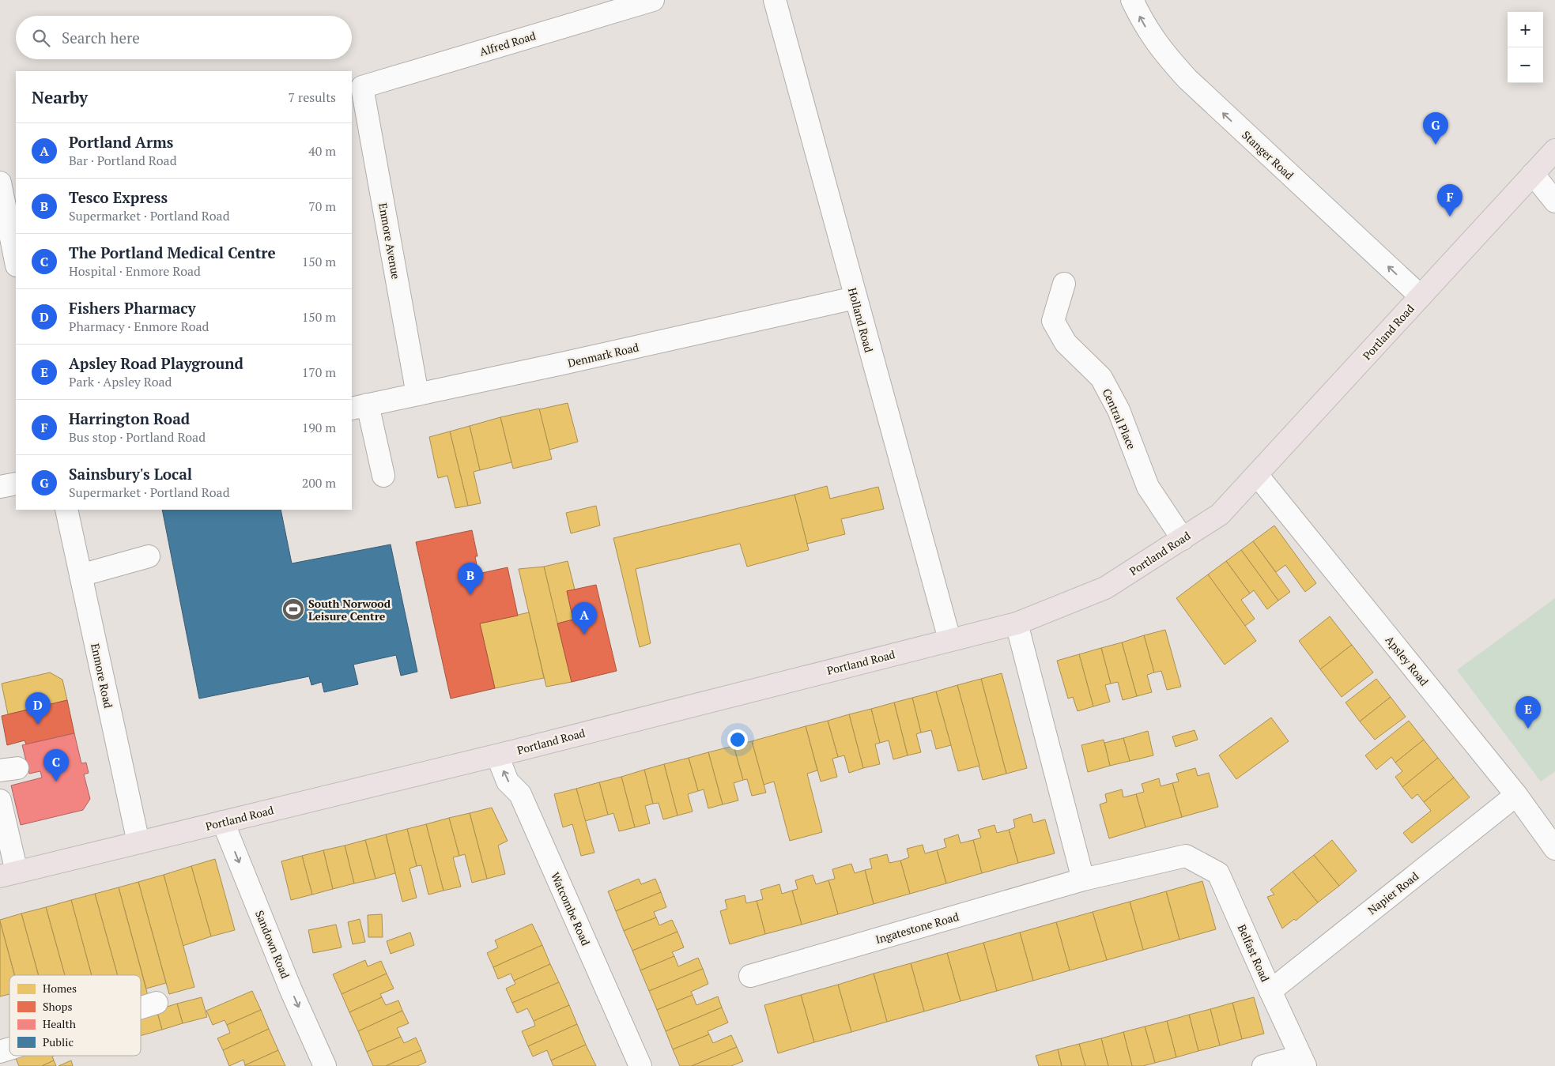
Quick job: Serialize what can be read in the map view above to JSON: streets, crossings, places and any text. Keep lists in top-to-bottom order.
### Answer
{
  "streets": {
    "main road": ["Portland Road"],
    "street": [
      "Alfred Road",
      "Stanger Road",
      "Enmore Avenue",
      "Holland Road",
      "Denmark Road",
      "Central Place",
      "Apsley Road",
      "Enmore Road",
      "Napier Road",
      "Watcombe Road",
      "Ingatestone Road",
      "Sandown Road",
      "Belfast Road"
    ]
  },
  "crossings": [
    ["Alfred Road", "Enmore Avenue"],
    ["Stanger Road", "Portland Road"],
    ["Enmore Avenue", "Denmark Road"],
    ["Holland Road", "Portland Road"],
    ["Holland Road", "Denmark Road"],
    ["Portland Road", "Central Place"],
    ["Portland Road", "Apsley Road"],
    ["Portland Road", "Enmore Road"],
    ["Portland Road", "Watcombe Road"],
    ["Portland Road", "Sandown Road"],
    ["Apsley Road", "Napier Road"],
    ["Napier Road", "Belfast Road"],
    ["Ingatestone Road", "Belfast Road"]
  ],
  "one_way": ["Stanger Road", "Watcombe Road", "Sandown Road"],
  "places": {
    "sports": ["South Norwood Leisure Centre"]
  },
  "legend": [
    "Homes",
    "Shops",
    "Health",
    "Public"
  ],
  "page": {
    "map_buttons": ["+", "−"],
    "search": "Search here",
    "heading": ["Nearby", "7 results"],
    "pins": [
      "G",
      "F",
      "B",
      "A",
      "D",
      "E",
      "C"
    ],
    "list": [
      {
        "mark": "A",
        "name": "Portland Arms",
        "note": "Bar · Portland Road",
        "value": "40 m"
      },
      {
        "mark": "B",
        "name": "Tesco Express",
        "note": "Supermarket · Portland Road",
        "value": "70 m"
      },
      {
        "mark": "C",
        "name": "The Portland Medical Centre",
        "note": "Hospital · Enmore Road",
        "value": "150 m"
      },
      {
        "mark": "D",
        "name": "Fishers Pharmacy",
        "note": "Pharmacy · Enmore Road",
        "value": "150 m"
      },
      {
        "mark": "E",
        "name": "Apsley Road Playground",
        "note": "Park · Apsley Road",
        "value": "170 m"
      },
      {
        "mark": "F",
        "name": "Harrington Road",
        "note": "Bus stop · Portland Road",
        "value": "190 m"
      },
      {
        "mark": "G",
        "name": "Sainsbury's Local",
        "note": "Supermarket · Portland Road",
        "value": "200 m"
      }
    ]
  }
}
